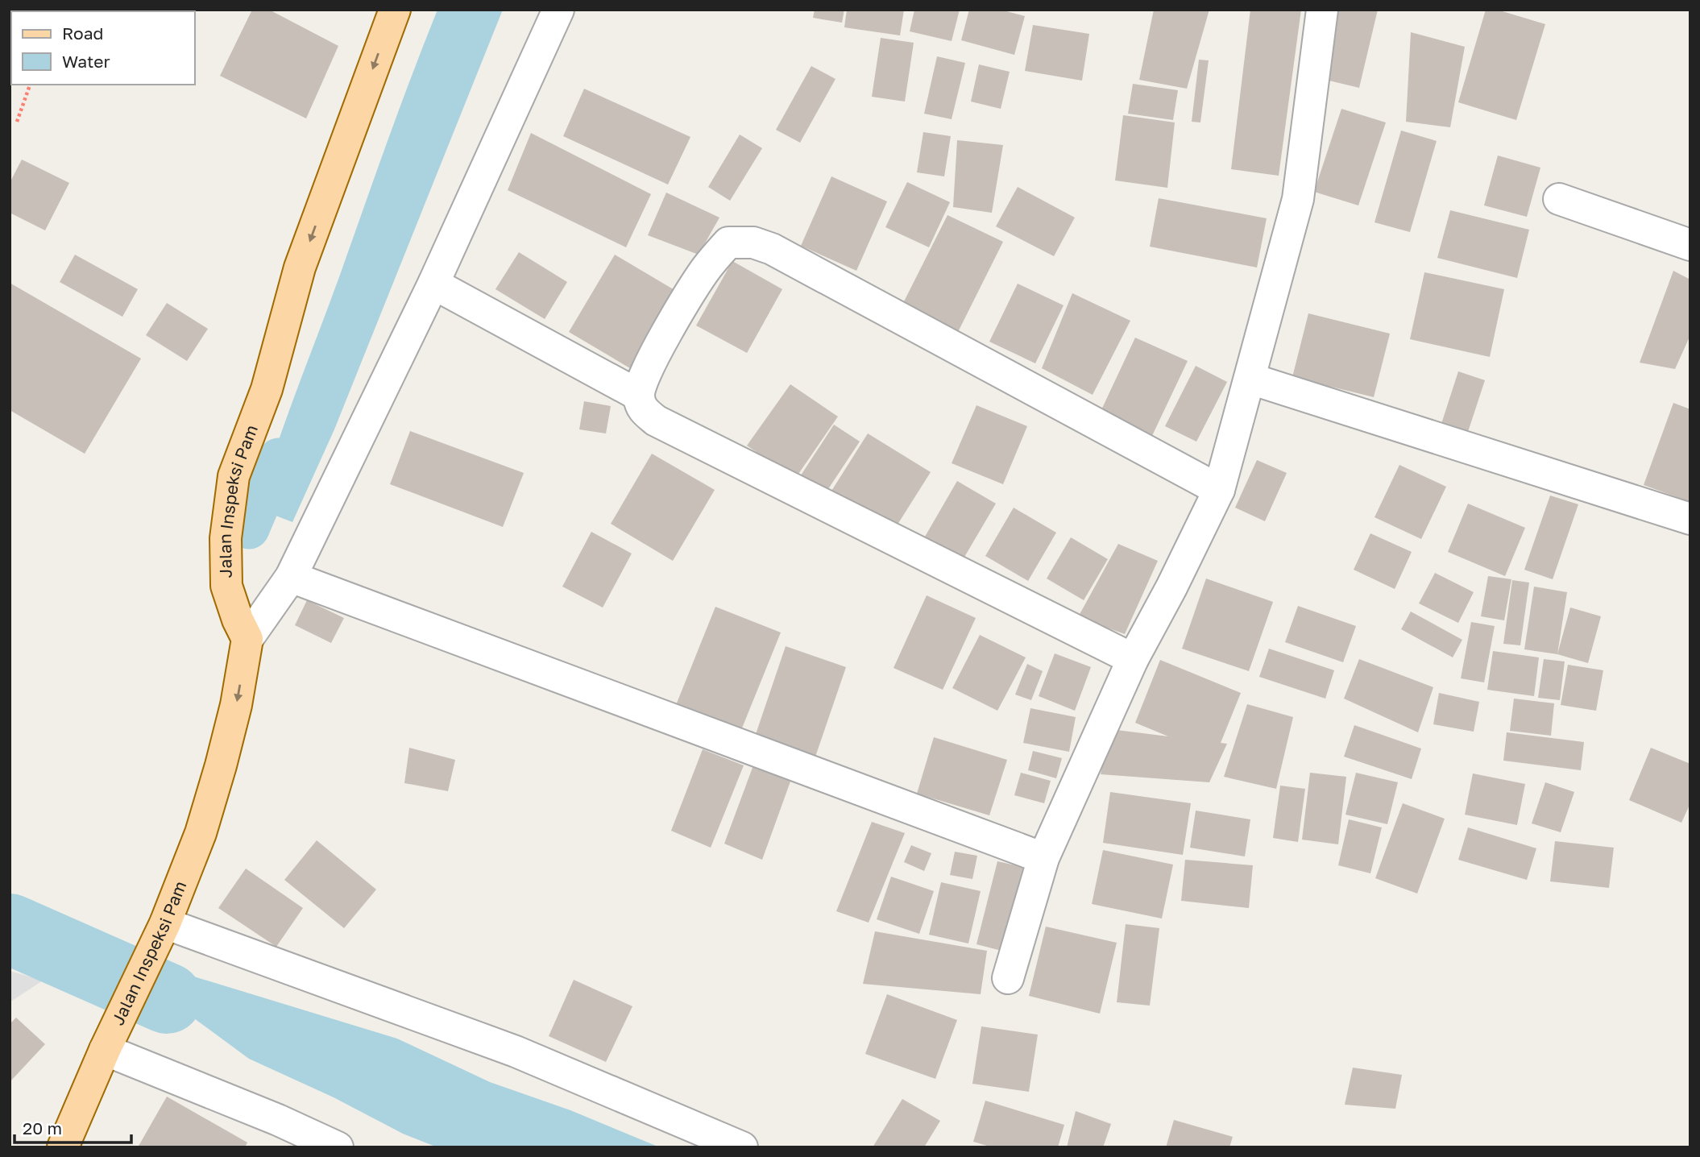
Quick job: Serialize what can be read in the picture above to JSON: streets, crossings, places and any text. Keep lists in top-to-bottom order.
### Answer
{
  "streets": {
    "main road": ["Jalan Inspeksi Pam"]
  },
  "one_way": ["Jalan Inspeksi Pam"],
  "legend": ["Road", "Water"],
  "scale_bar": "20 m"
}
